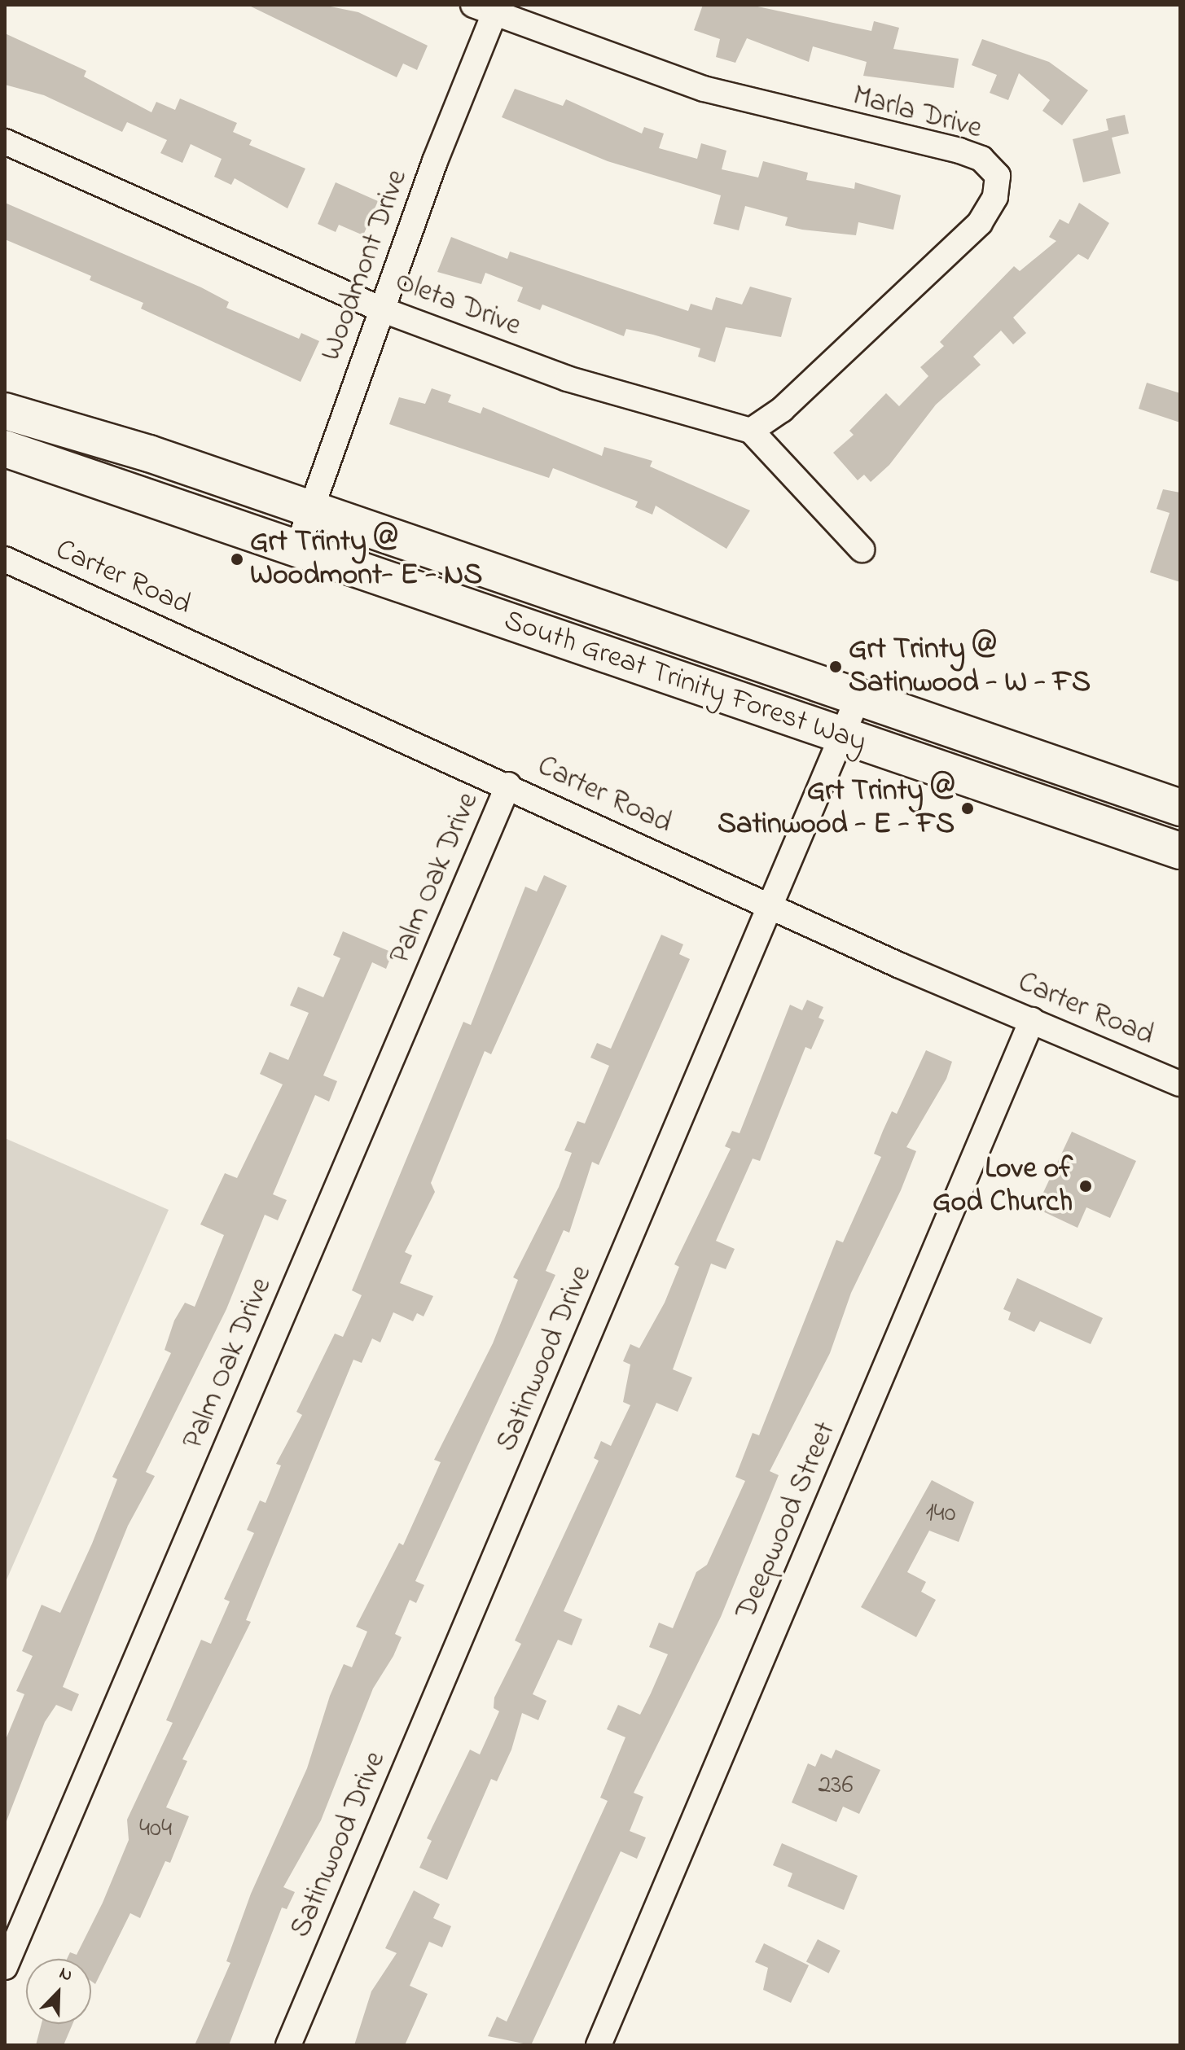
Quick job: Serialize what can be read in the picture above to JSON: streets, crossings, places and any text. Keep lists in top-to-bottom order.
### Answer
{
  "streets": {
    "main road": ["South Great Trinity Forest Way"],
    "street": [
      "Marla Drive",
      "Woodmont Drive",
      "Oleta Drive",
      "Carter Road",
      "Palm Oak Drive",
      "Satinwood Drive",
      "Deepwood Street"
    ]
  },
  "crossings": [
    ["Marla Drive", "Woodmont Drive"],
    ["Marla Drive", "Oleta Drive"],
    ["Woodmont Drive", "Oleta Drive"],
    ["Woodmont Drive", "South Great Trinity Forest Way"],
    ["Carter Road", "Palm Oak Drive"],
    ["Carter Road", "Satinwood Drive"],
    ["Carter Road", "Deepwood Street"],
    ["South Great Trinity Forest Way", "Satinwood Drive"]
  ],
  "places": [
    "Grt Trinty @ Woodmont- E - NS",
    "Grt Trinty @ Satinwood - W - FS",
    "Grt Trinty @ Satinwood - E - FS",
    "Love of God Church"
  ],
  "house_numbers": ["140", "236", "404"],
  "north": "top right"
}
